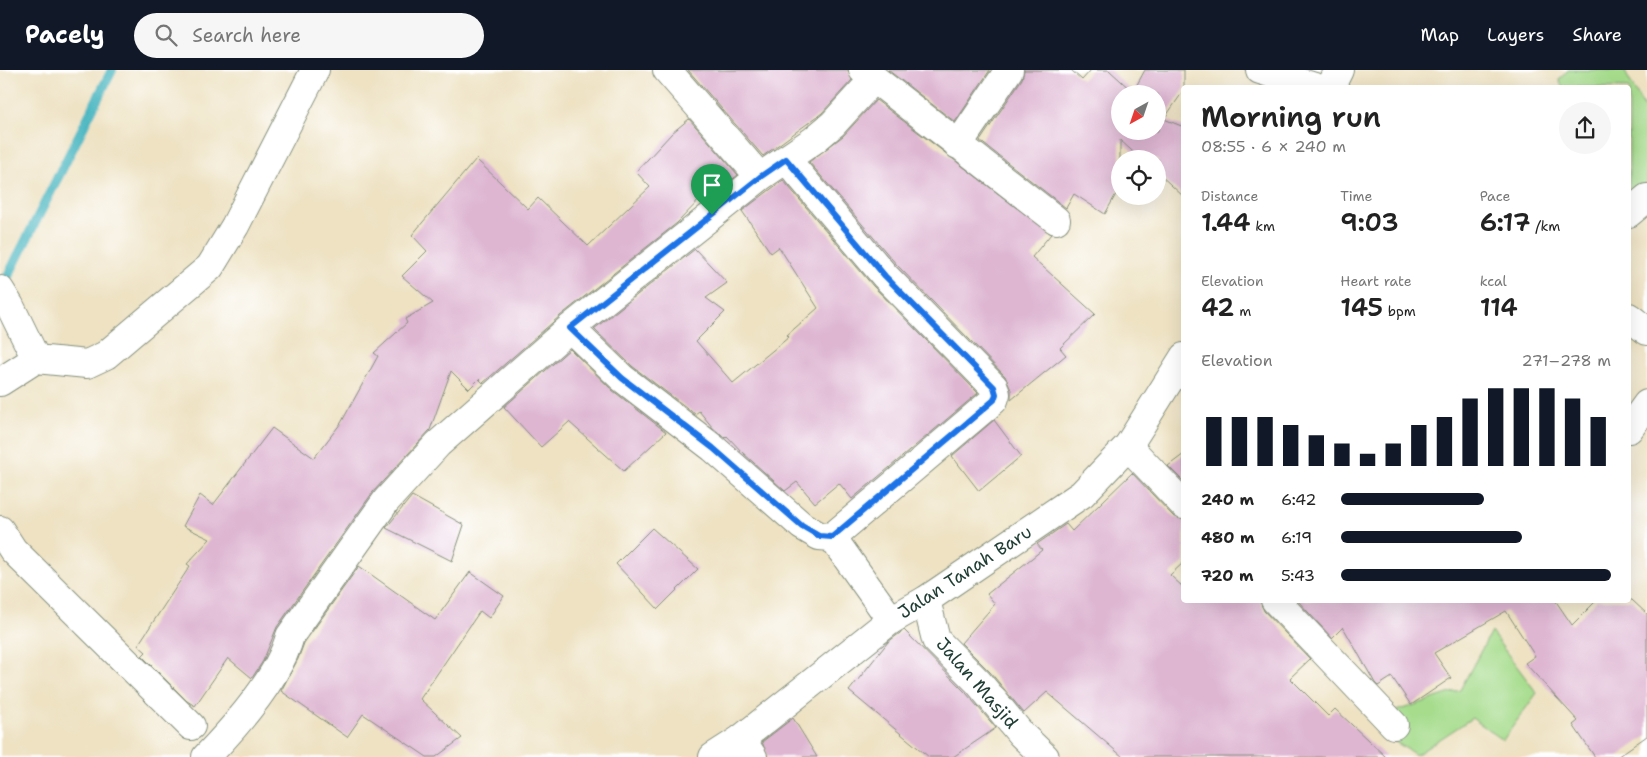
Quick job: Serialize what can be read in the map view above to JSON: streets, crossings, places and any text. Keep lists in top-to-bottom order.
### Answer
{
  "streets": {
    "street": ["Jalan Tanah Baru", "Jalan Masjid"]
  },
  "crossings": [
    ["Jalan Tanah Baru", "Jalan Masjid"]
  ],
  "north": "bottom left",
  "page": {
    "header": "Pacely",
    "search": "Search here",
    "nav": ["Map", "Layers", "Share"],
    "heading": ["Morning run", "08:55 · 6 × 240 m"],
    "stats": [
      ["Distance", "1.44 km"],
      ["Time", "9:03"],
      ["Pace", "6:17 /km"],
      ["Elevation", "42 m"],
      ["Heart rate", "145 bpm"],
      ["kcal", "114"]
    ],
    "chart": ["Elevation", "271–278 m"],
    "list": [
      {
        "name": "240 m",
        "note": "6:42"
      },
      {
        "name": "480 m",
        "note": "6:19"
      },
      {
        "name": "720 m",
        "note": "5:43"
      }
    ]
  }
}
